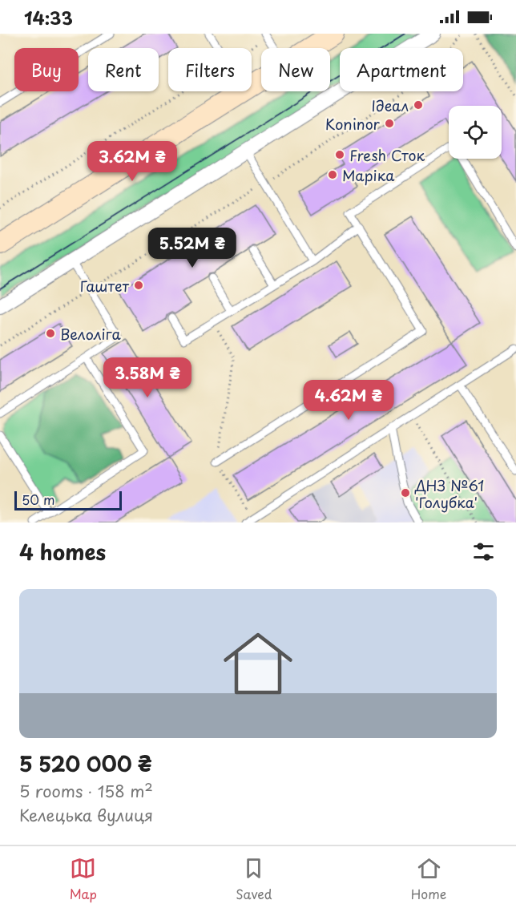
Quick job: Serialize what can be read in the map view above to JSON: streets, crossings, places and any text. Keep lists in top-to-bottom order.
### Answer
{
  "places": [
    "Ідеал",
    "Koninor",
    "Fresh Сток",
    "Маріка",
    "Гаштет",
    "Велоліга",
    "ДНЗ №61 'Голубка'"
  ],
  "scale_bar": "50 m",
  "page": {
    "status": "14:33",
    "chip": [
      "Buy",
      "Rent",
      "Filters",
      "New",
      "Apartment"
    ],
    "price": [
      "3.62M ₴",
      "5.52M ₴",
      "3.58M ₴",
      "4.62M ₴"
    ],
    "scale": "50 m",
    "heading": "4 homes",
    "list": [
      {
        "name": "5 520 000 ₴",
        "note": "5 rooms · 158 m² · Келецька вулиця"
      }
    ],
    "tabs": ["Map", "Saved", "Home"]
  }
}
